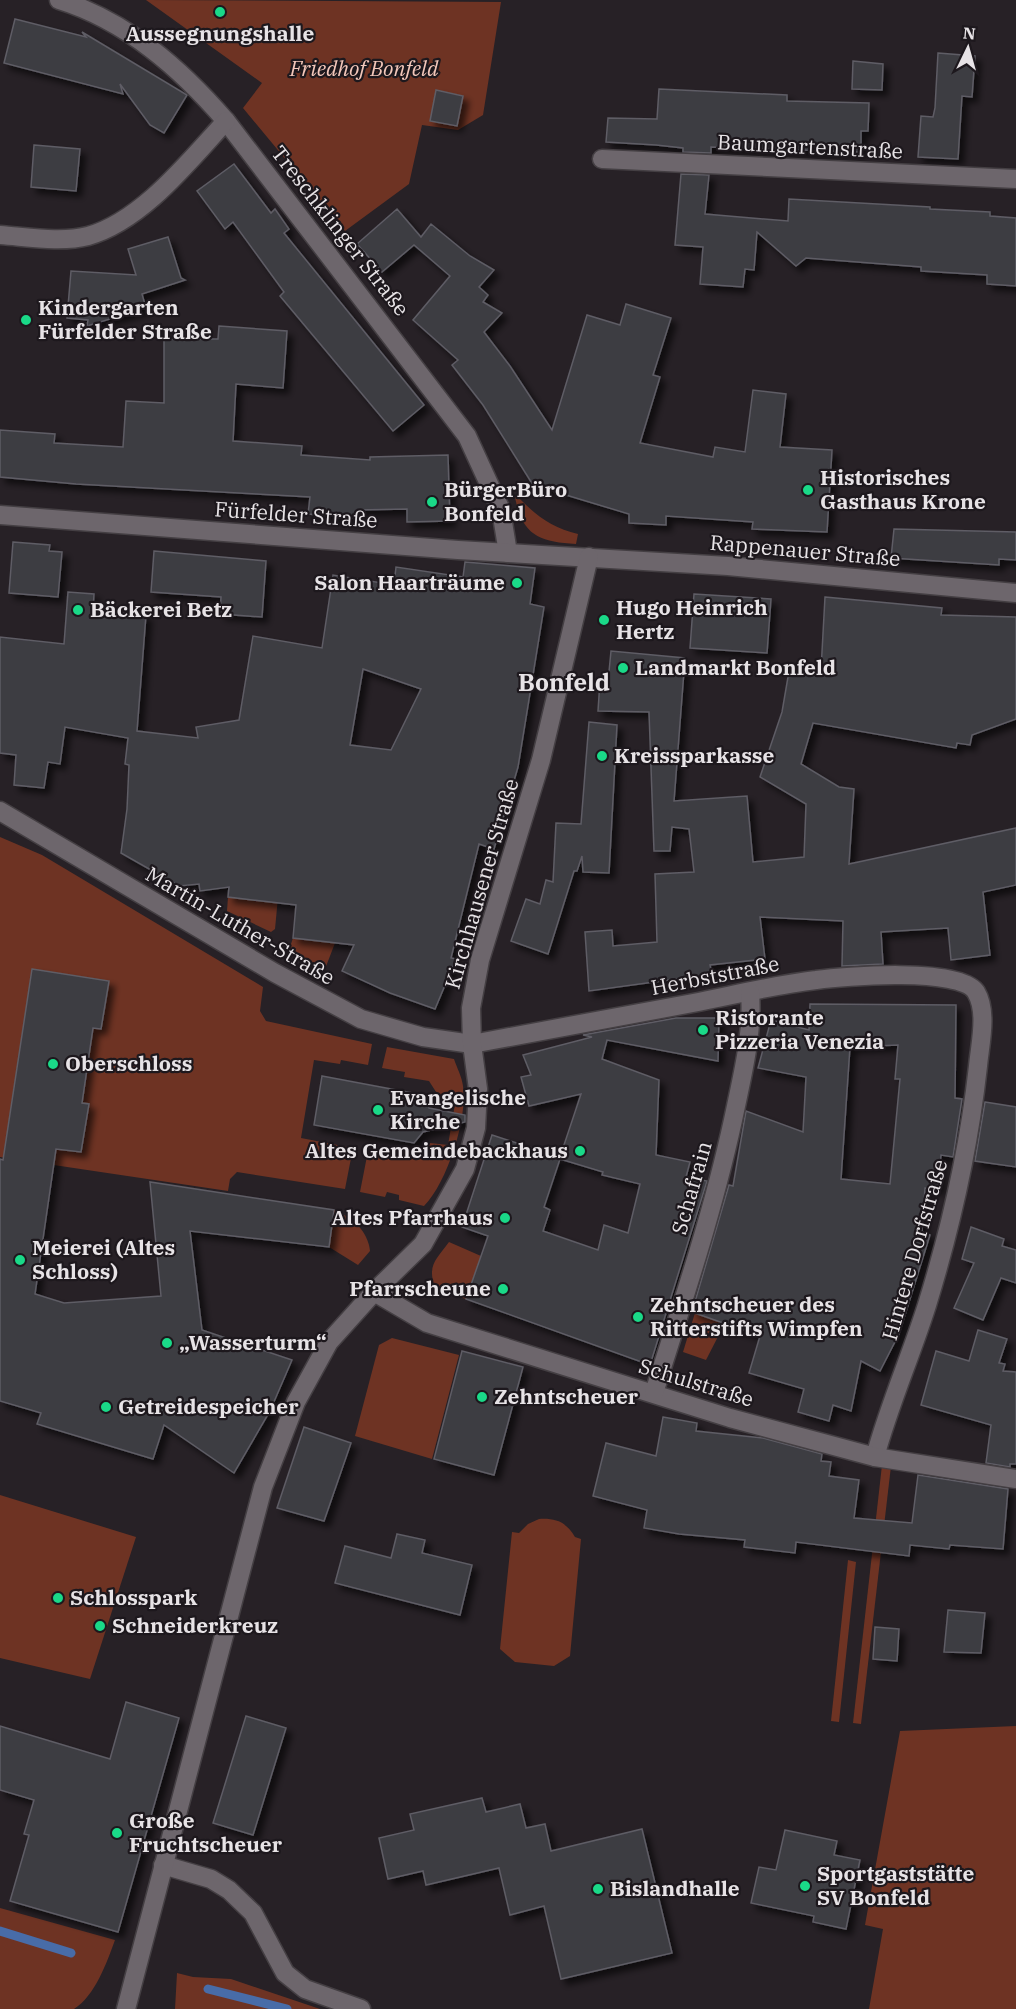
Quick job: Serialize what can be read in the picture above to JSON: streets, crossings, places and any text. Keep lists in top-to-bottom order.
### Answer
{
  "streets": {
    "street": [
      "Baumgartenstraße",
      "Treschklinger Straße",
      "Fürfelder Straße",
      "Rappenauer Straße",
      "Kirchhausener Straße",
      "Martin-Luther-Straße",
      "Herbststraße",
      "Schafrain",
      "Hintere Dorfstraße",
      "Schulstraße"
    ]
  },
  "crossings": [
    ["Treschklinger Straße", "Fürfelder Straße"],
    ["Fürfelder Straße", "Rappenauer Straße"],
    ["Fürfelder Straße", "Kirchhausener Straße"],
    ["Rappenauer Straße", "Kirchhausener Straße"],
    ["Kirchhausener Straße", "Martin-Luther-Straße"],
    ["Kirchhausener Straße", "Herbststraße"],
    ["Kirchhausener Straße", "Schulstraße"],
    ["Martin-Luther-Straße", "Herbststraße"],
    ["Herbststraße", "Schafrain"],
    ["Herbststraße", "Hintere Dorfstraße"],
    ["Schafrain", "Schulstraße"],
    ["Hintere Dorfstraße", "Schulstraße"]
  ],
  "districts": ["Bonfeld"],
  "parks": ["Friedhof Bonfeld"],
  "places": [
    "Aussegnungshalle",
    "Kindergarten Fürfelder Straße",
    "Historisches Gasthaus Krone",
    "BürgerBüro Bonfeld",
    "Salon Haarträume",
    "Bäckerei Betz",
    "Hugo Heinrich Hertz",
    "Landmarkt Bonfeld",
    "Kreissparkasse",
    "Ristorante Pizzeria Venezia",
    "Oberschloss",
    "Evangelische Kirche",
    "Altes Gemeindebackhaus",
    "Altes Pfarrhaus",
    "Meierei (Altes Schloss)",
    "Pfarrscheune",
    "Zehntscheuer des Ritterstifts Wimpfen",
    "„Wasserturm“",
    "Zehntscheuer",
    "Getreidespeicher",
    "Schlosspark",
    "Schneiderkreuz",
    "Große Fruchtscheuer",
    "Sportgaststätte SV Bonfeld",
    "Bislandhalle"
  ],
  "north": "top"
}
